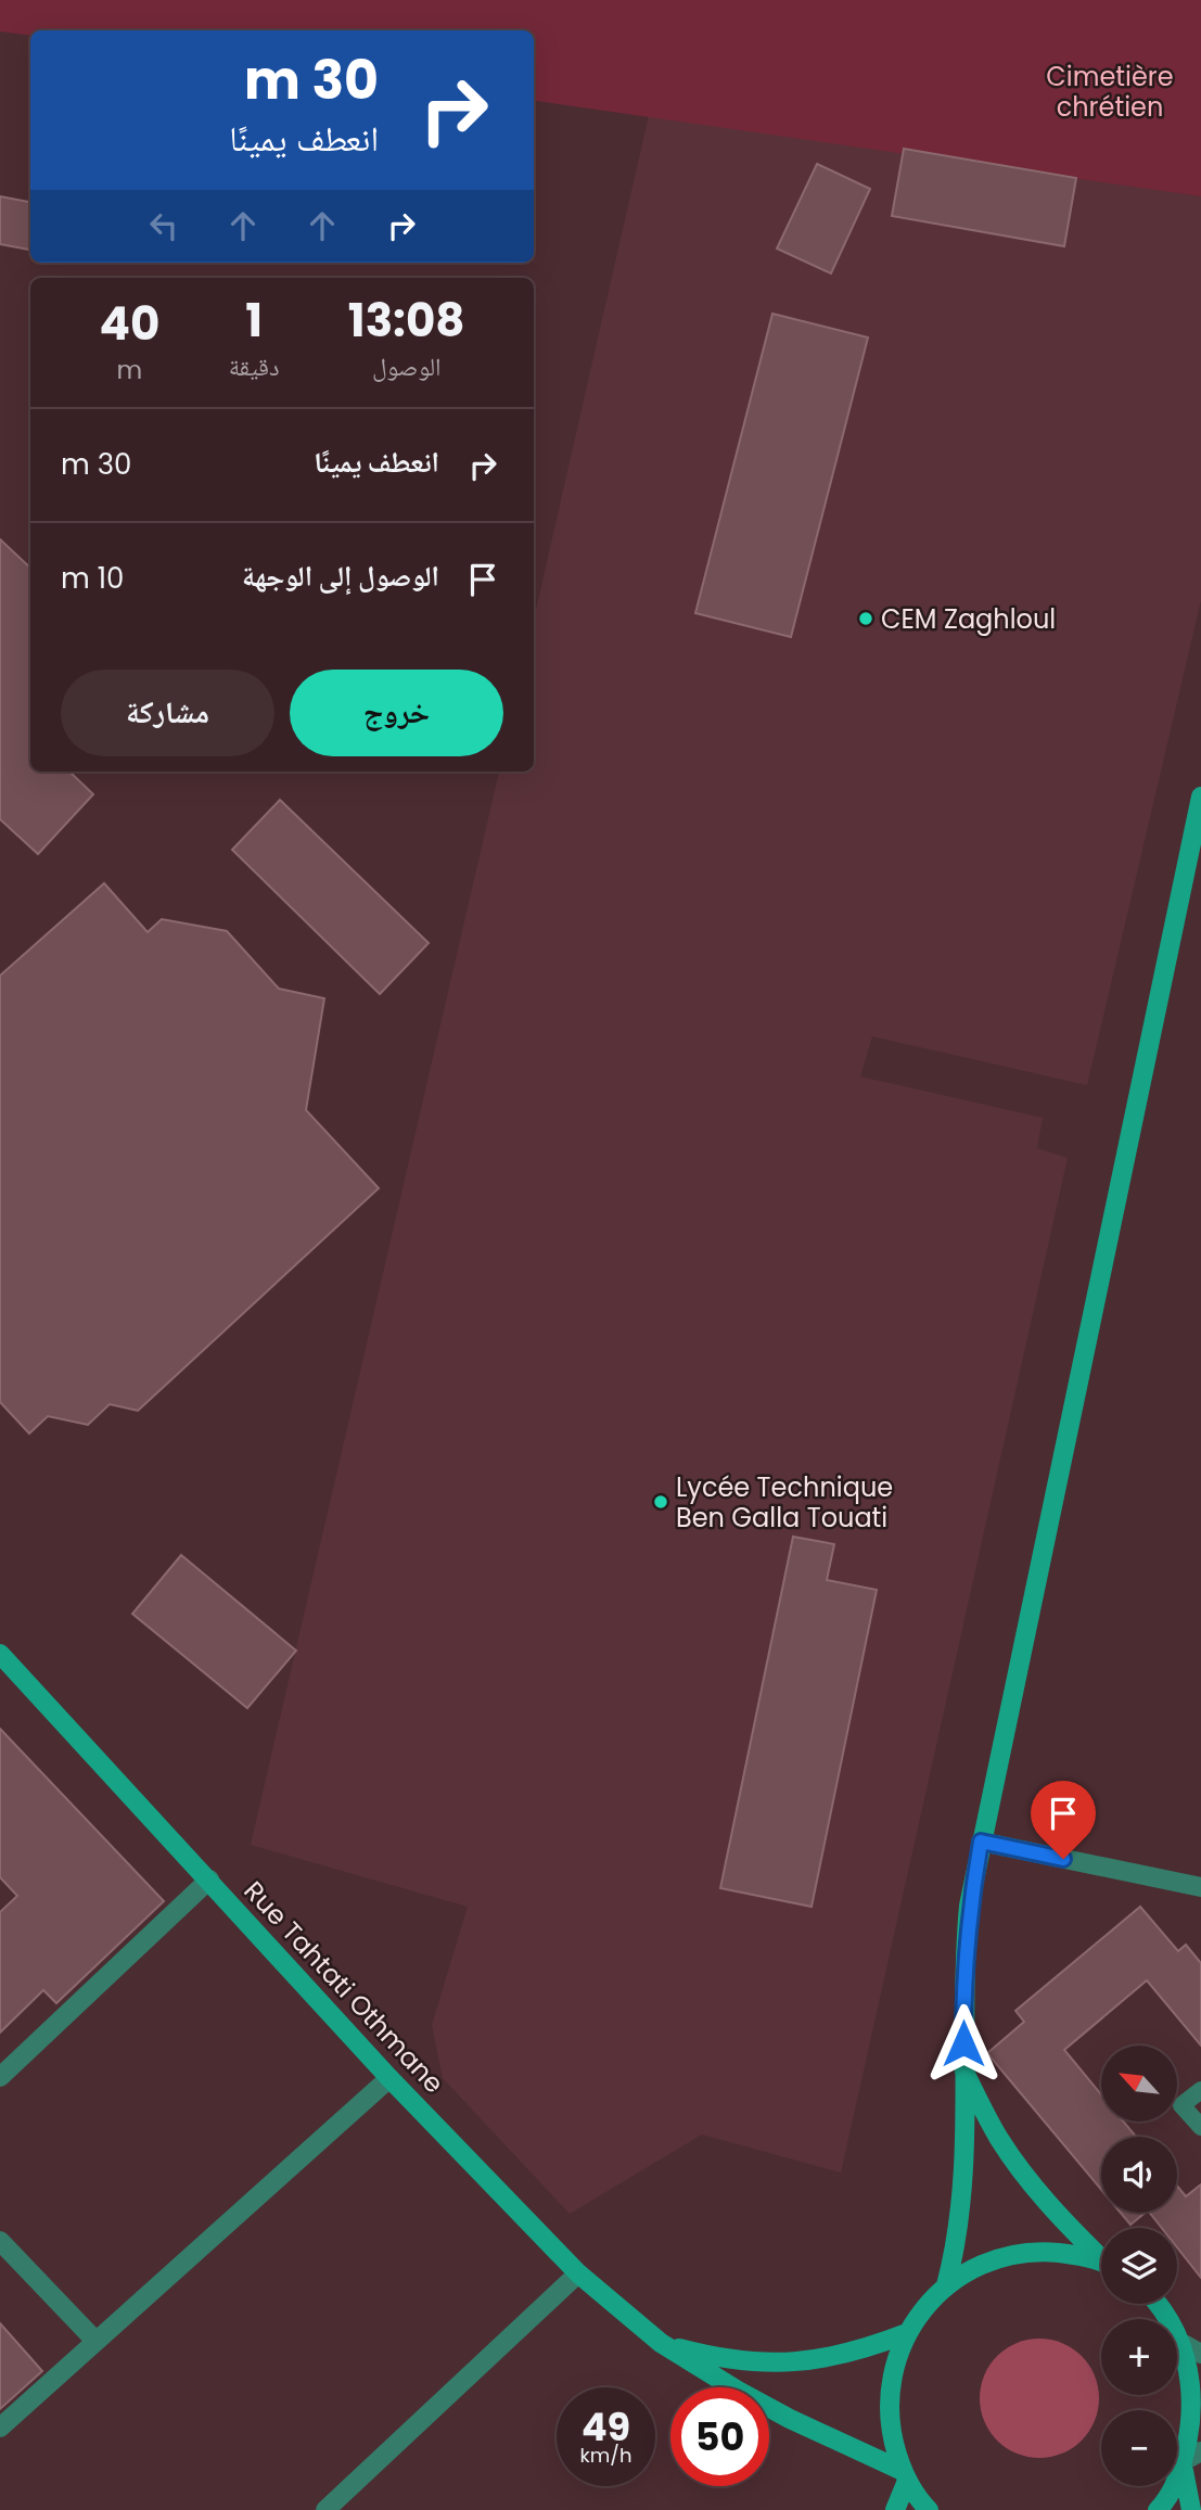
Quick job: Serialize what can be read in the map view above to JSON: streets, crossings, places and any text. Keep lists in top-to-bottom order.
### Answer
{
  "streets": {
    "main road": ["Rue Tahtati Othmane"]
  },
  "parks": ["Cimetière chrétien"],
  "places": ["CEM Zaghloul", "Lycée Technique Ben Galla Touati"],
  "north": "top left",
  "page": {
    "turn": ["30 m", "انعطف يمينًا"],
    "eta": [
      "13:08",
      "الوصول",
      "1",
      "دقيقة",
      "40",
      "m"
    ],
    "list": [
      {
        "name": "انعطف يمينًا",
        "value": "30 m"
      },
      {
        "name": "الوصول إلى الوجهة",
        "value": "10 m"
      }
    ],
    "buttons": ["خروج", "مشاركة"],
    "map_buttons": ["+", "−"],
    "speed": "49 km/h",
    "limit": "50"
  }
}
